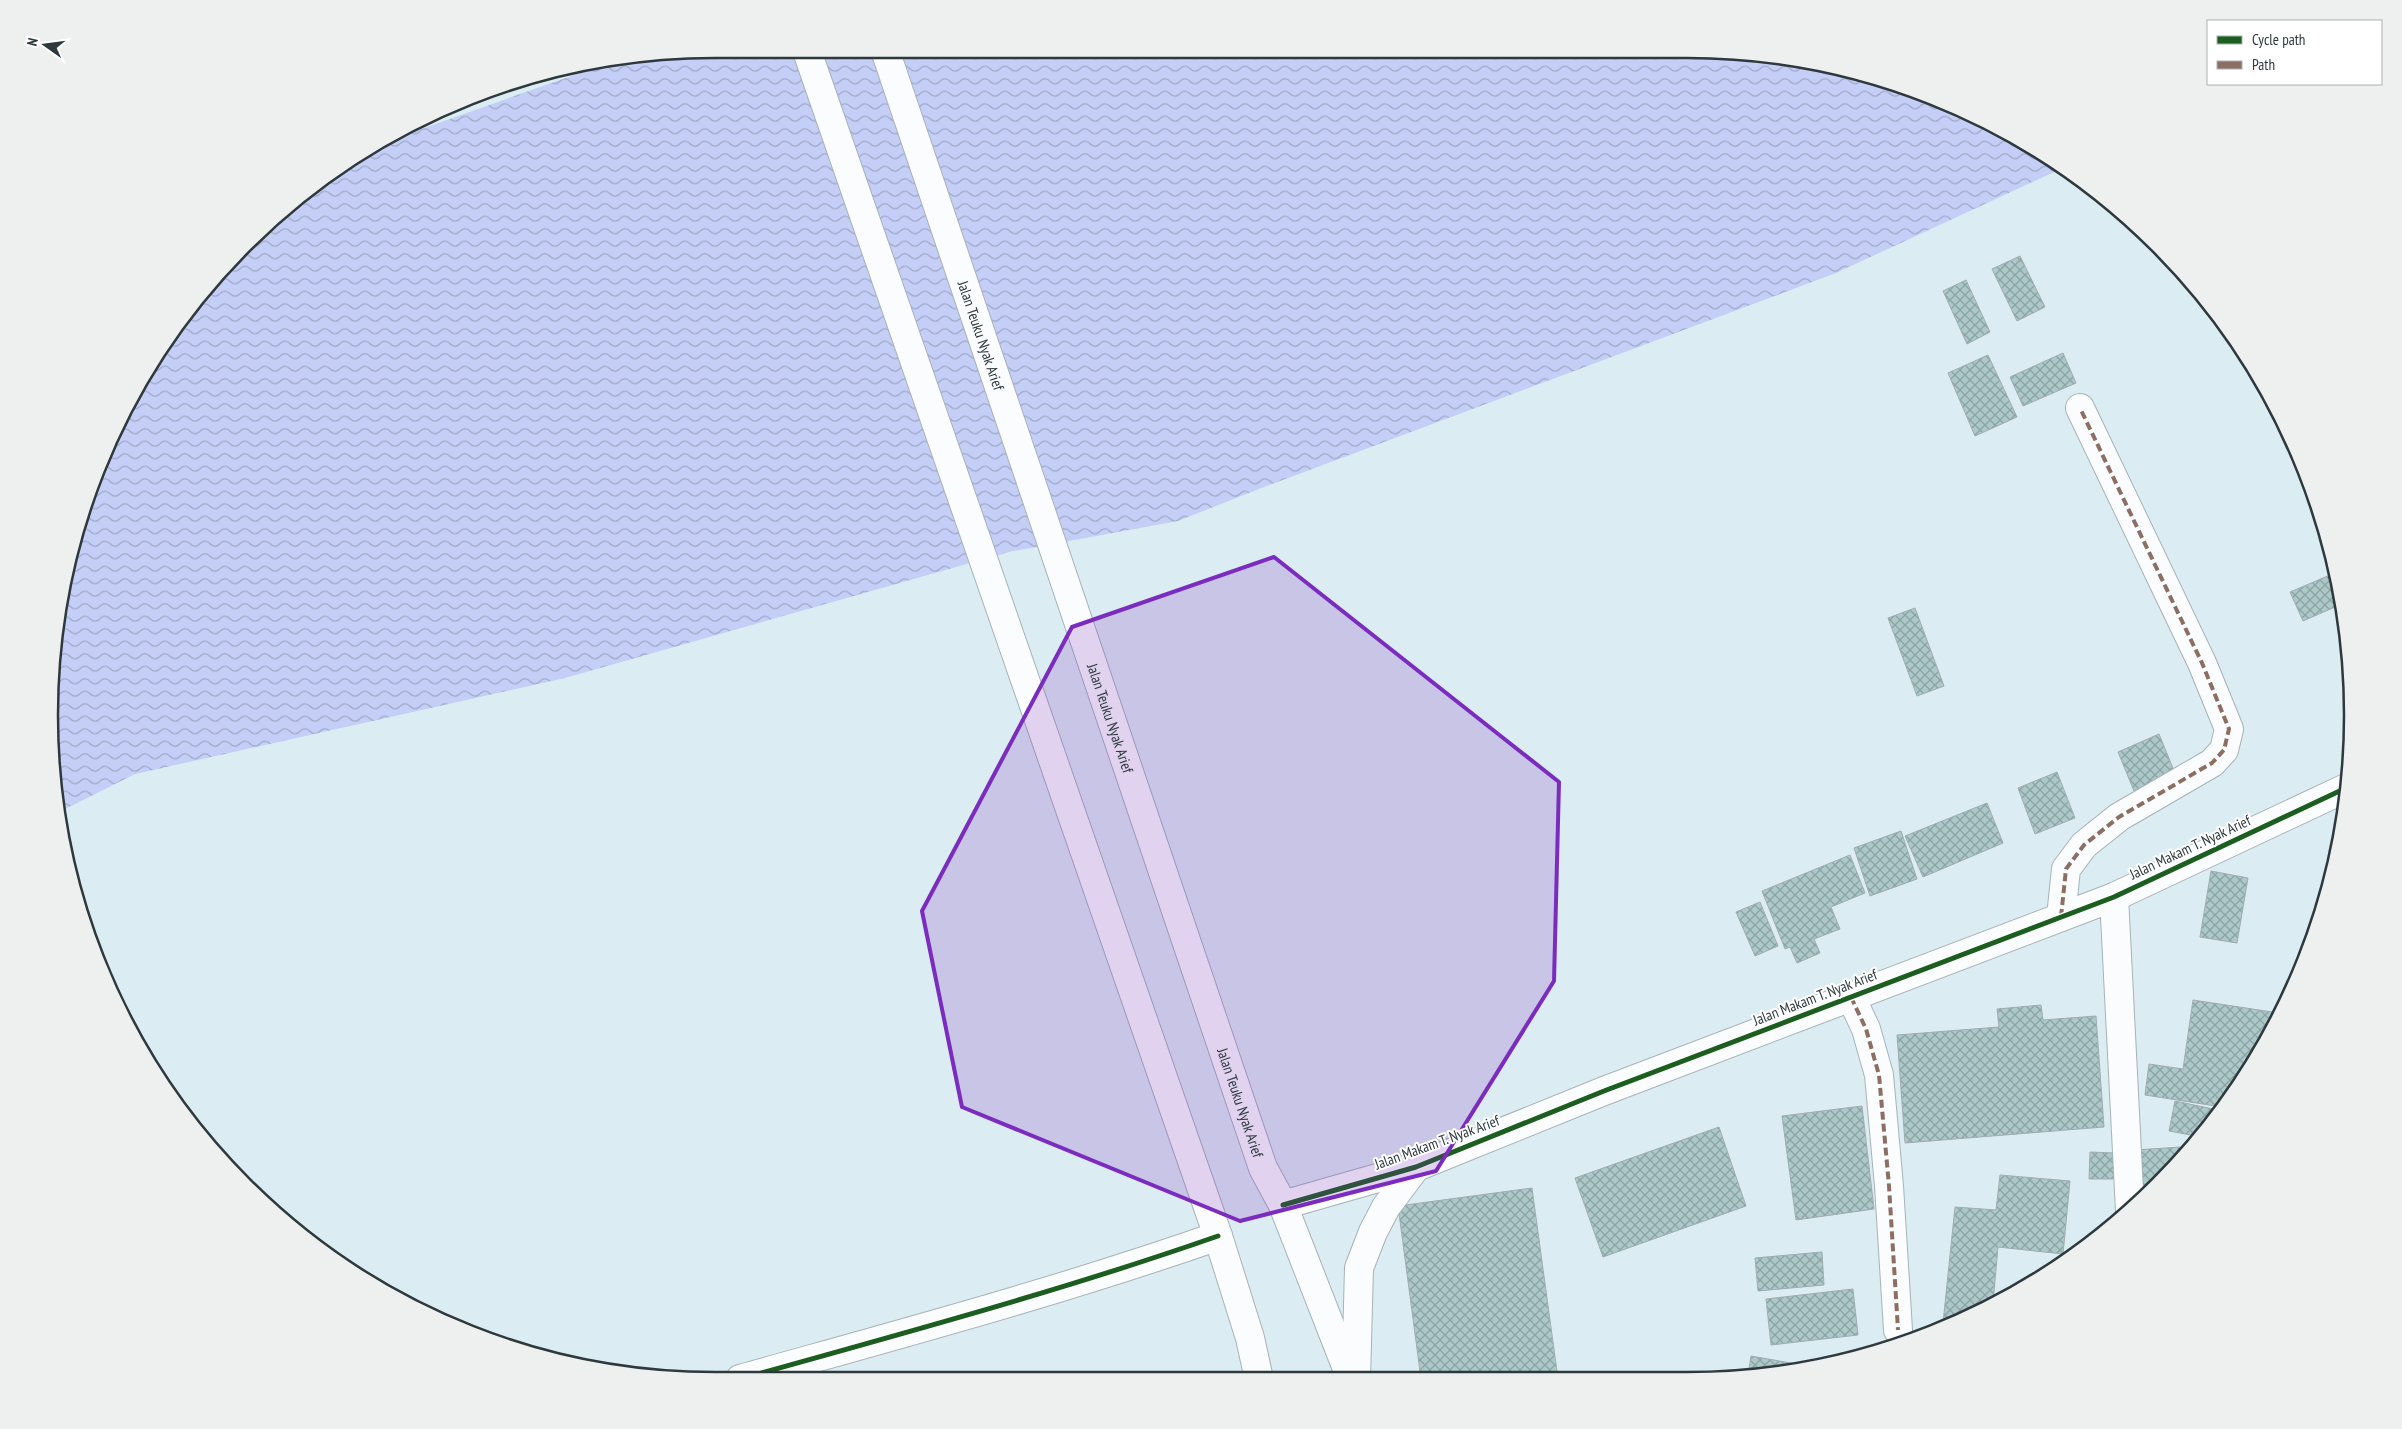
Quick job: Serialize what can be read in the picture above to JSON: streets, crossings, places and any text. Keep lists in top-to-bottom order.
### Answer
{
  "streets": {
    "main road": ["Jalan Teuku Nyak Arief", "Jalan Makam T. Nyak Arief"]
  },
  "crossings": [
    ["Jalan Teuku Nyak Arief", "Jalan Makam T. Nyak Arief"]
  ],
  "legend": ["Cycle path", "Path"],
  "north": "left"
}
